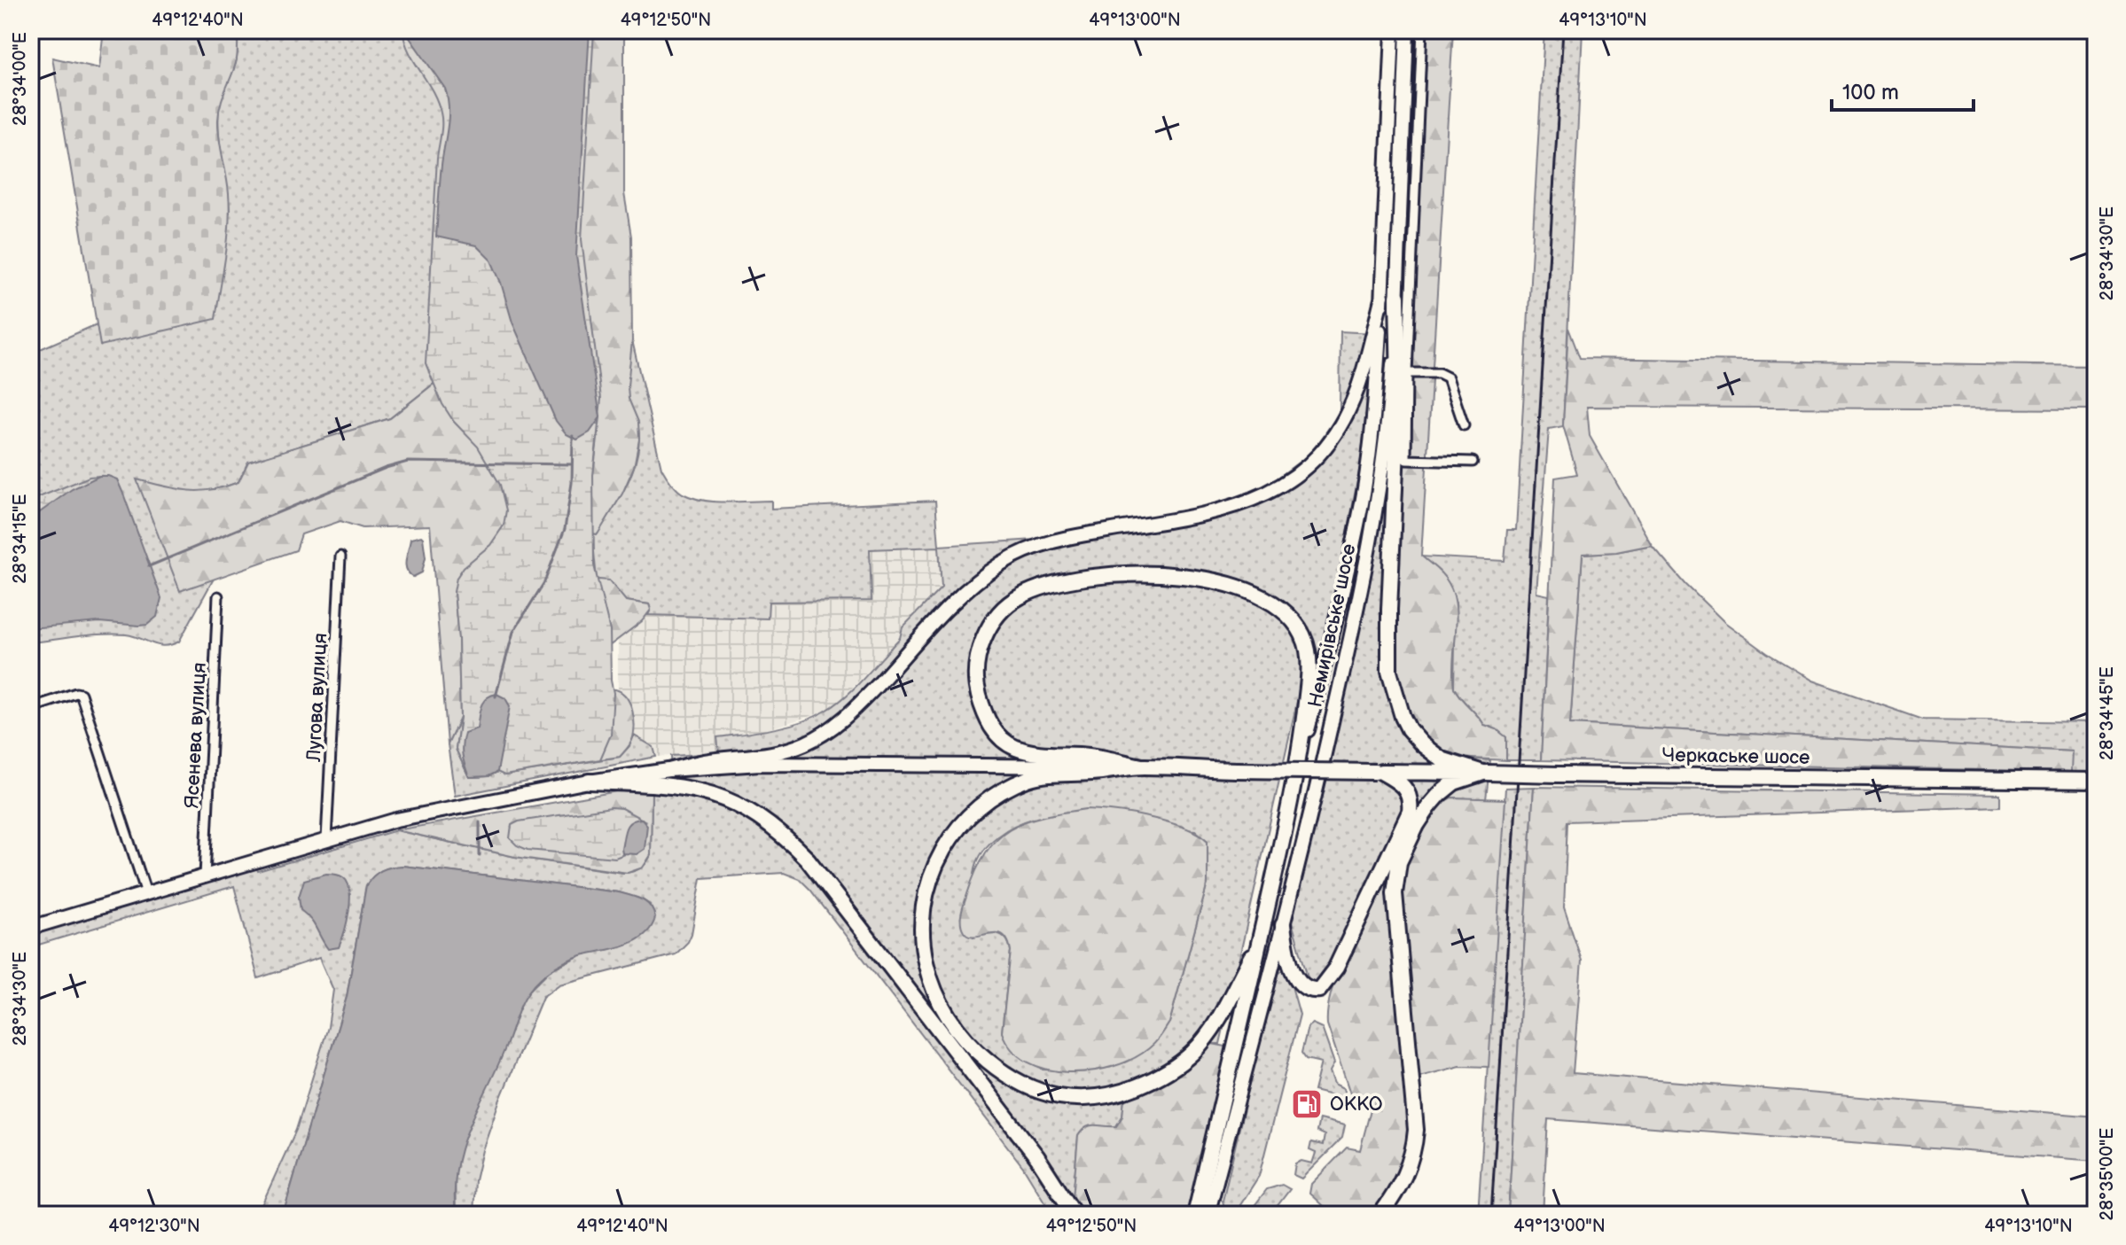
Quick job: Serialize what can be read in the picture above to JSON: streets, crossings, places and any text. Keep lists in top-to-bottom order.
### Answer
{
  "streets": {
    "highway": ["Черкаське шосе"],
    "main road": ["Немирівське шосе"],
    "street": ["Лугова вулиця", "Ясенева вулиця"]
  },
  "places": {
    "fuel station": ["ОККО"]
  },
  "scale_bar": "100 m",
  "coordinates": [
    "49°12'40\"N",
    "49°12'50\"N",
    "49°13'00\"N",
    "49°13'10\"N",
    "28°34'00\"E",
    "28°34'30\"E",
    "28°34'15\"E",
    "28°34'45\"E",
    "28°35'00\"E",
    "49°12'30\"N"
  ]
}
